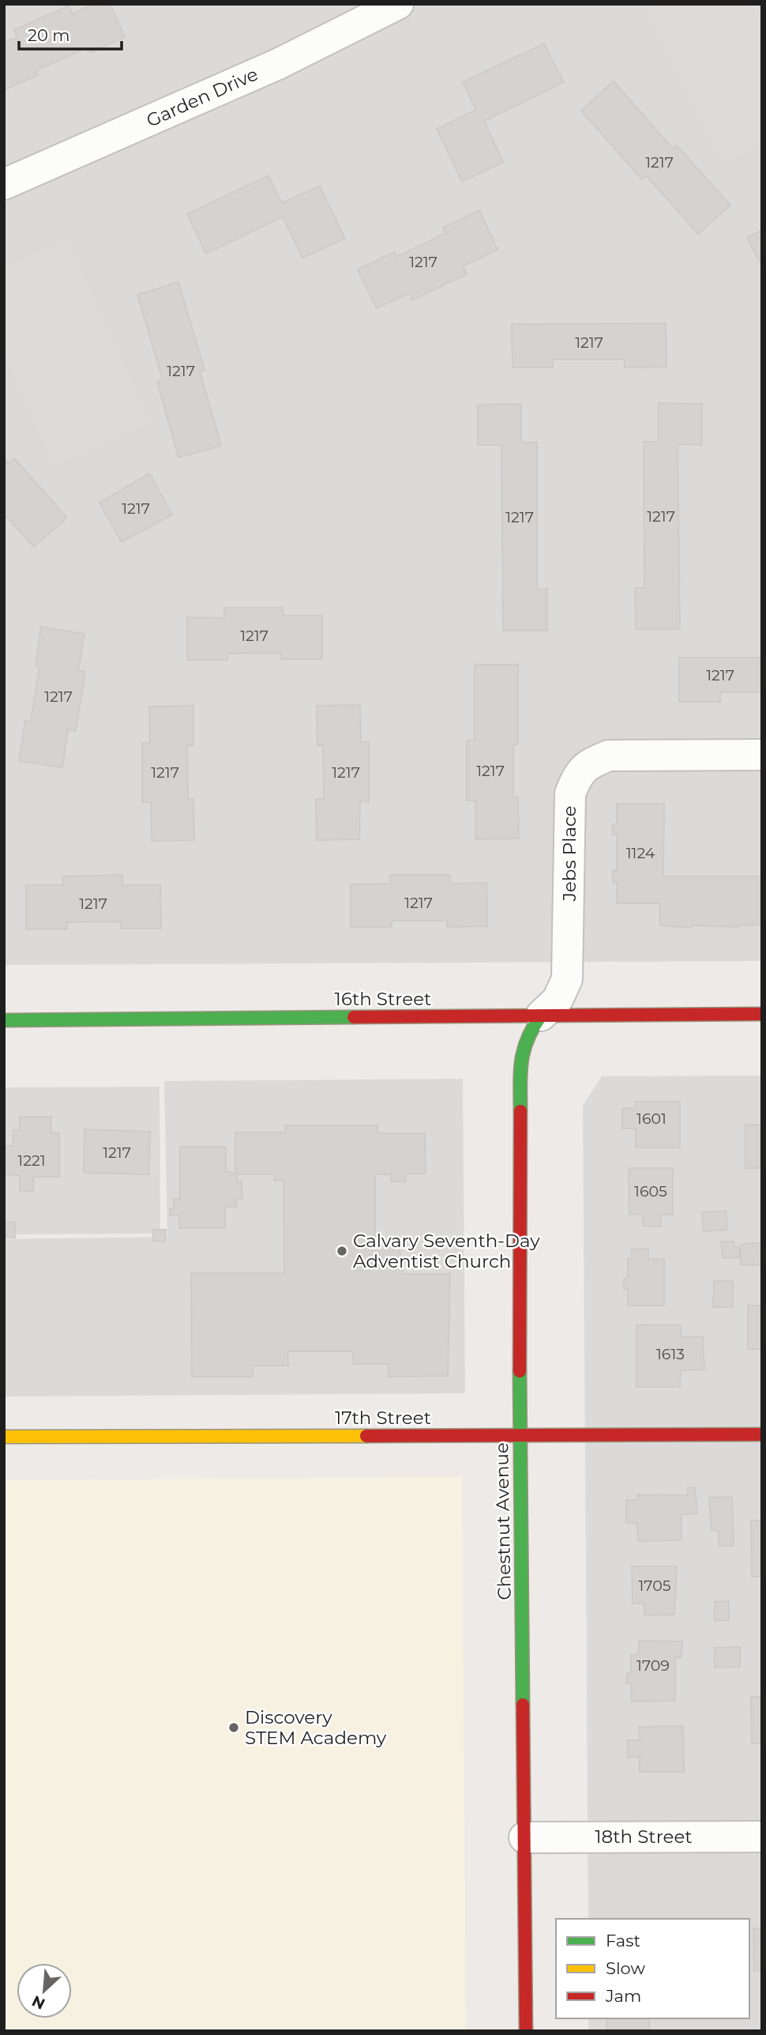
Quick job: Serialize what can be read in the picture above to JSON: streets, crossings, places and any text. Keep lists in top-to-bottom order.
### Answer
{
  "streets": {
    "street": [
      "Garden Drive",
      "Jebs Place",
      "16th Street",
      "17th Street",
      "Chestnut Avenue",
      "18th Street"
    ]
  },
  "crossings": [
    ["Jebs Place", "16th Street"],
    ["Jebs Place", "Chestnut Avenue"],
    ["16th Street", "Chestnut Avenue"],
    ["17th Street", "Chestnut Avenue"],
    ["Chestnut Avenue", "18th Street"]
  ],
  "places": ["Calvary Seventh-Day Adventist Church", "Discovery STEM Academy"],
  "house_numbers": [
    "1217",
    "1217",
    "1217",
    "1217",
    "1217",
    "1217",
    "1217",
    "1217",
    "1217",
    "1217",
    "1217",
    "1217",
    "1217",
    "1124",
    "1217",
    "1217",
    "1601",
    "1217",
    "1221",
    "1605",
    "1613",
    "1705",
    "1709"
  ],
  "legend": ["Fast", "Slow", "Jam"],
  "scale_bar": "20 m",
  "north": "bottom left"
}
